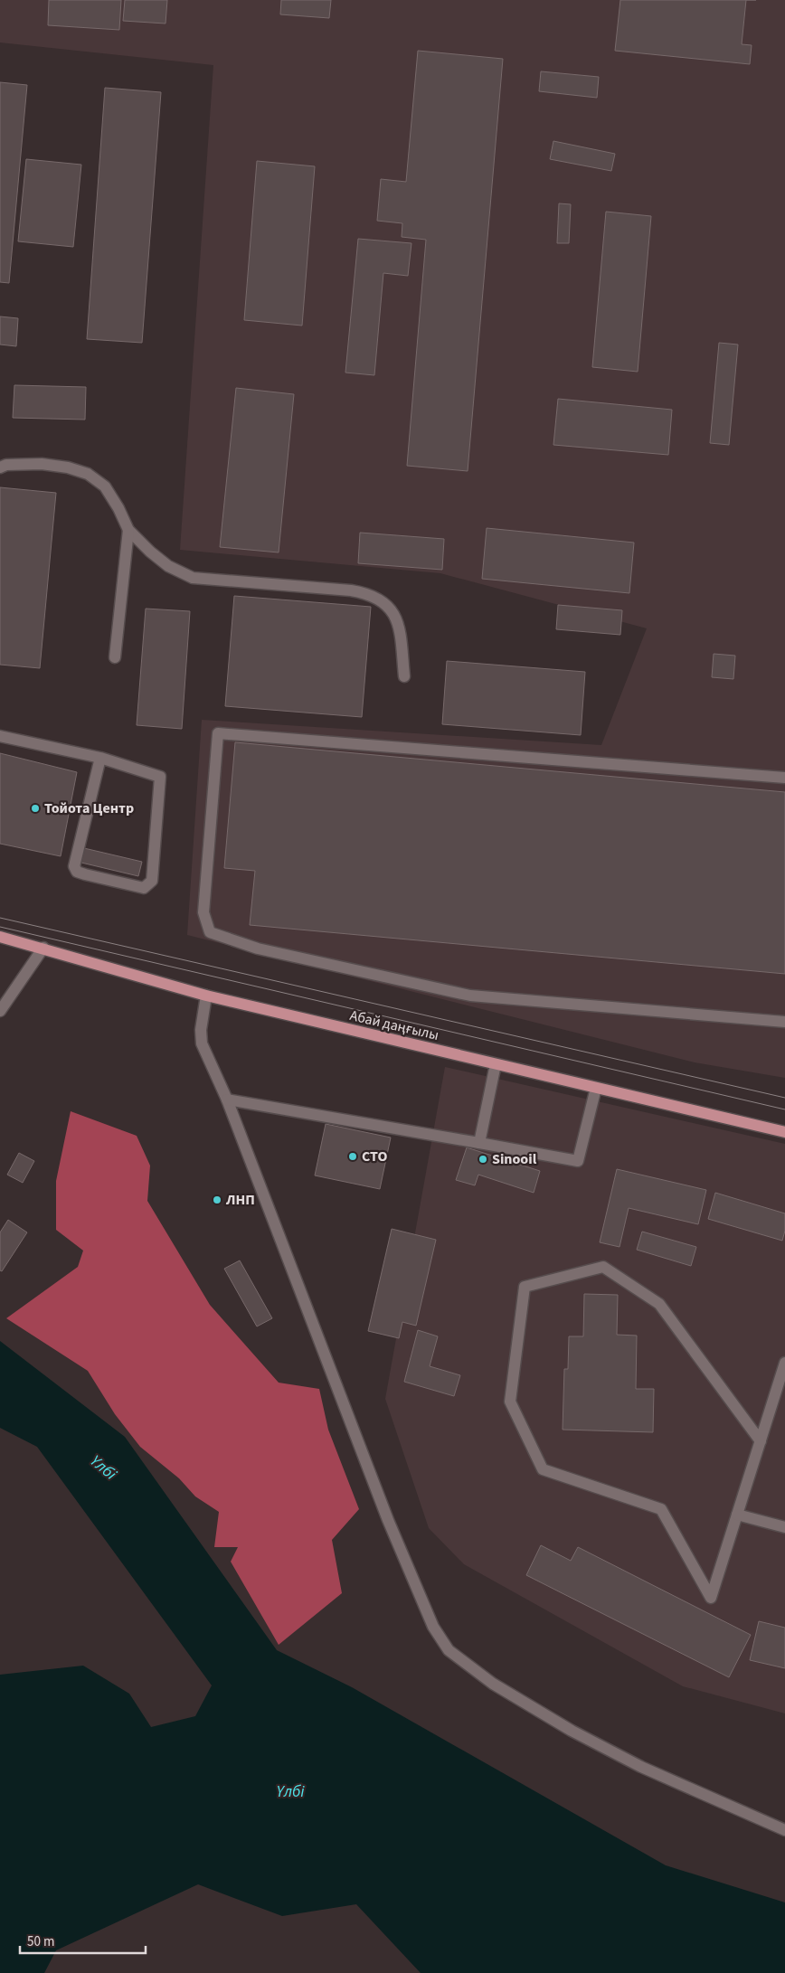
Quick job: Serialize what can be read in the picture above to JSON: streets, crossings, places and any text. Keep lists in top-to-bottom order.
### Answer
{
  "streets": {
    "main road": ["Абай даңғылы"]
  },
  "water": ["Үлбі"],
  "places": [
    "Тойота Центр",
    "СТО",
    "Sinooil",
    "ЛНП"
  ],
  "scale_bar": "50 m"
}
